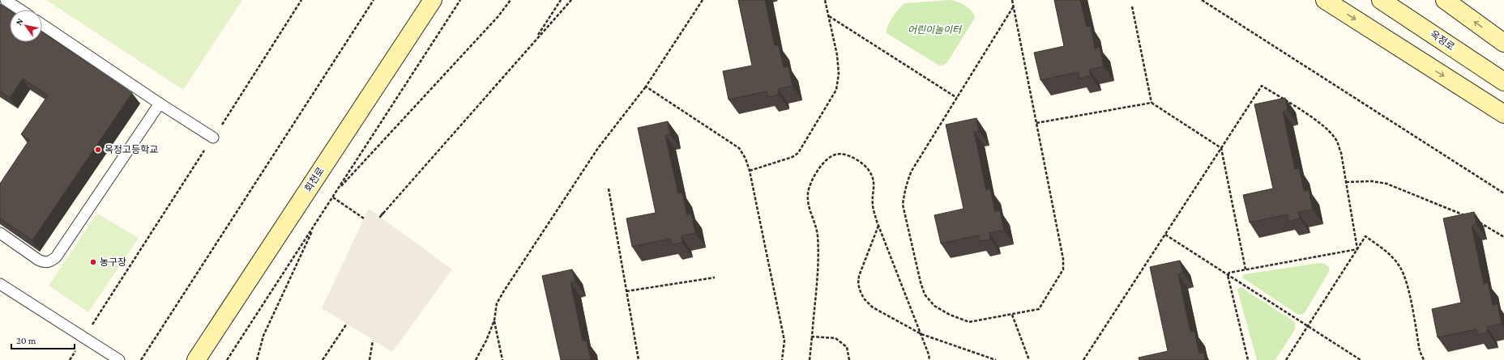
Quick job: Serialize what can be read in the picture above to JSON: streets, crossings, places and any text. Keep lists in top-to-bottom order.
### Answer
{
  "streets": {
    "main road": ["옥정로", "회천로"]
  },
  "parks": ["어린이놀이터"],
  "places": ["옥정고등학교", "농구장"],
  "scale_bar": "20 m",
  "north": "top left"
}
